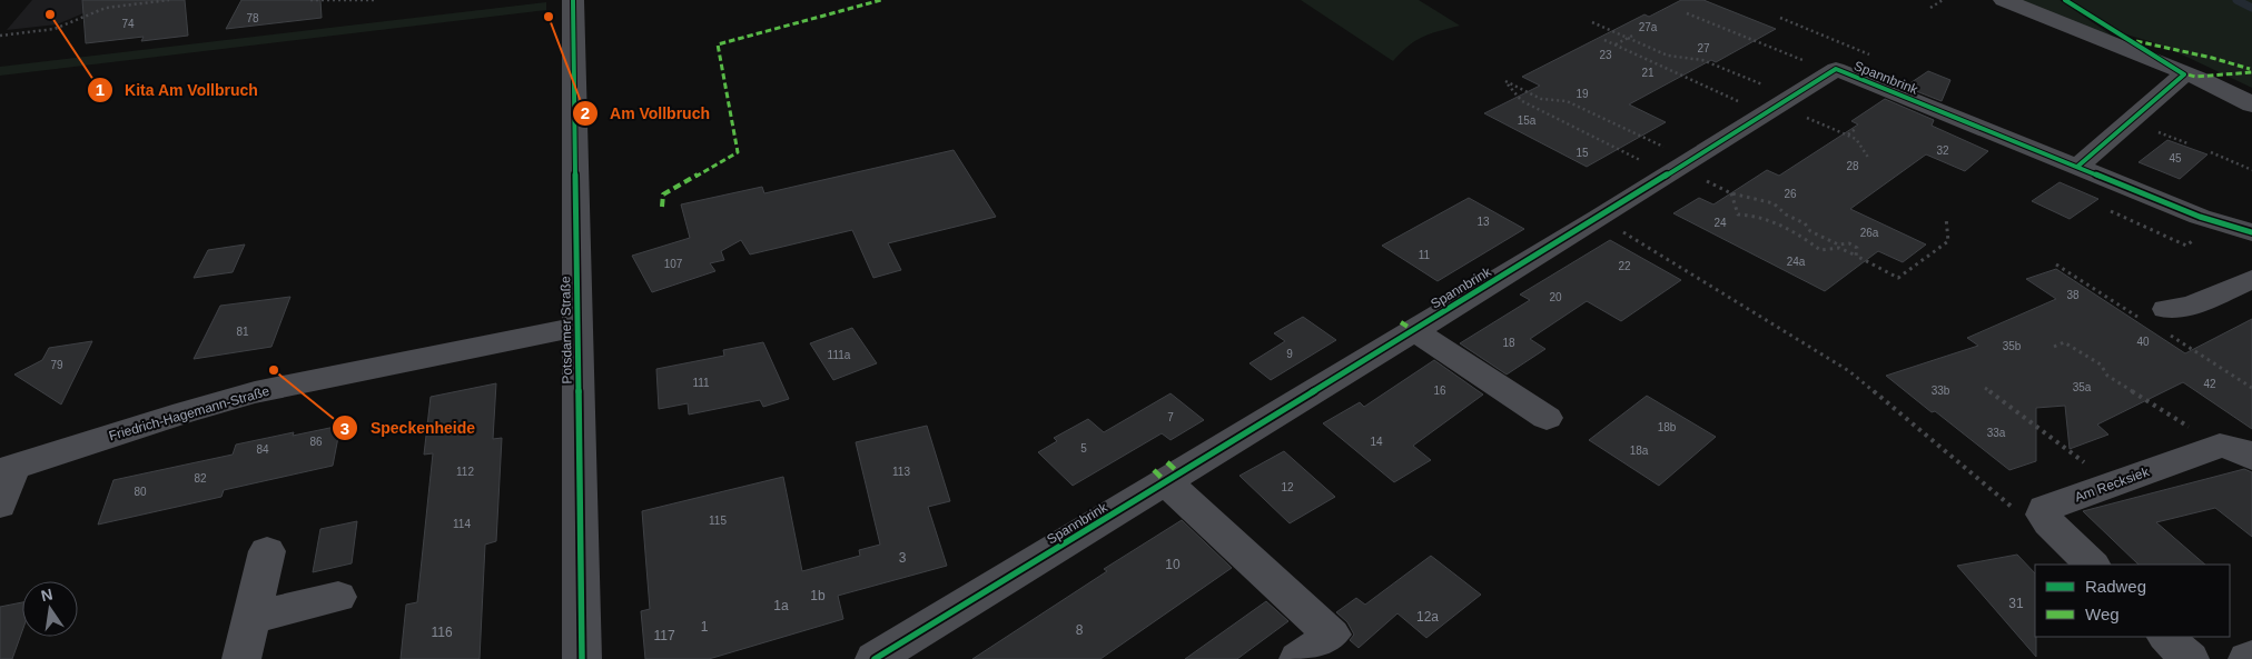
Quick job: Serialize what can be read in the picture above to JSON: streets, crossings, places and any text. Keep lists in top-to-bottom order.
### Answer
{
  "streets": {
    "street": [
      "Spannbrink",
      "Potsdamer Straße",
      "Friedrich-Hagemann-Straße",
      "Am Recksiek"
    ]
  },
  "crossings": [
    ["Potsdamer Straße", "Friedrich-Hagemann-Straße"]
  ],
  "places": ["Kita Am Vollbruch", "Am Vollbruch", "Speckenheide"],
  "house_numbers": [
    "78",
    "74",
    "27a",
    "27",
    "23",
    "21",
    "19",
    "15a",
    "32",
    "15",
    "45",
    "28",
    "26",
    "13",
    "24",
    "26a",
    "11",
    "24a",
    "107",
    "22",
    "38",
    "20",
    "81",
    "40",
    "18",
    "35b",
    "9",
    "111a",
    "79",
    "111",
    "42",
    "35a",
    "16",
    "33b",
    "7",
    "18b",
    "33a",
    "86",
    "14",
    "5",
    "84",
    "18a",
    "112",
    "113",
    "82",
    "12",
    "80",
    "115",
    "114",
    "3",
    "10",
    "1b",
    "31",
    "1a",
    "12a",
    "1",
    "8",
    "116",
    "117"
  ],
  "legend": ["Radweg", "Weg"],
  "north": "top"
}
